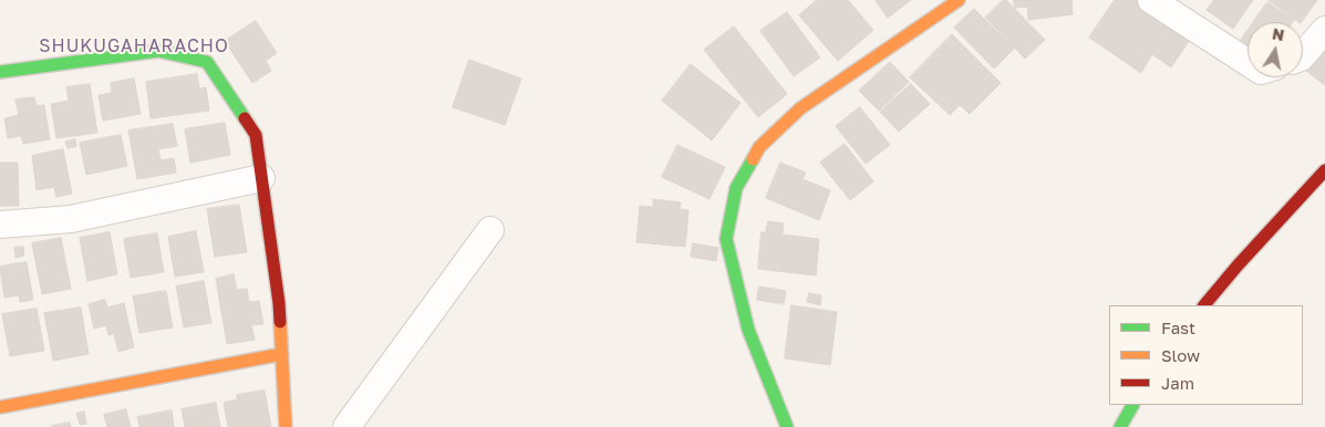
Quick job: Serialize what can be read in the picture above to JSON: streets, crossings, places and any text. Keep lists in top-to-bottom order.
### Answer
{
  "districts": ["SHUKUGAHARACHO"],
  "legend": ["Fast", "Slow", "Jam"],
  "north": "top"
}
